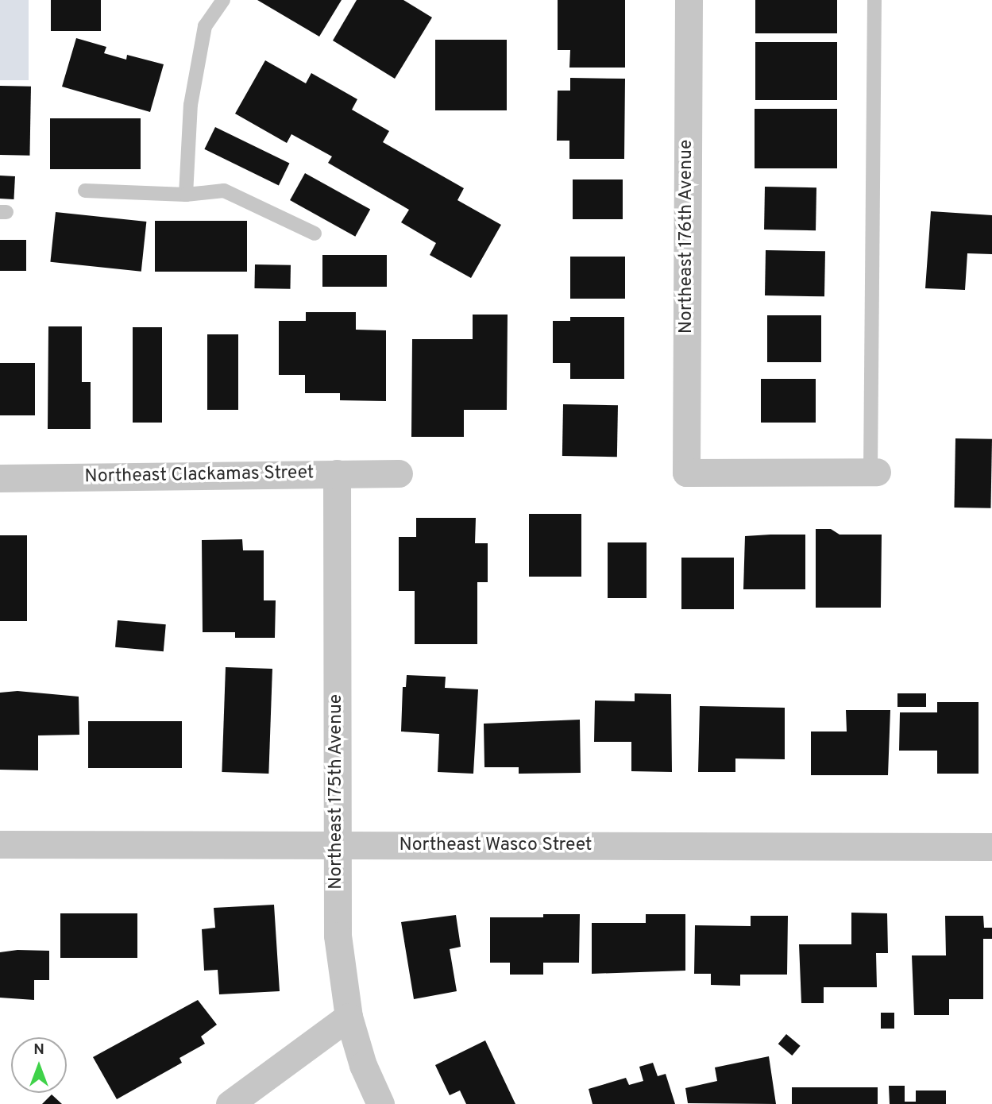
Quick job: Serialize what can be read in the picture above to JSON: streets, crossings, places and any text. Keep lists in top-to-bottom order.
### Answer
{
  "streets": {
    "street": [
      "Northeast 176th Avenue",
      "Northeast Clackamas Street",
      "Northeast 175th Avenue",
      "Northeast Wasco Street"
    ]
  },
  "crossings": [
    ["Northeast Clackamas Street", "Northeast 175th Avenue"],
    ["Northeast 175th Avenue", "Northeast Wasco Street"]
  ],
  "north": "top"
}
